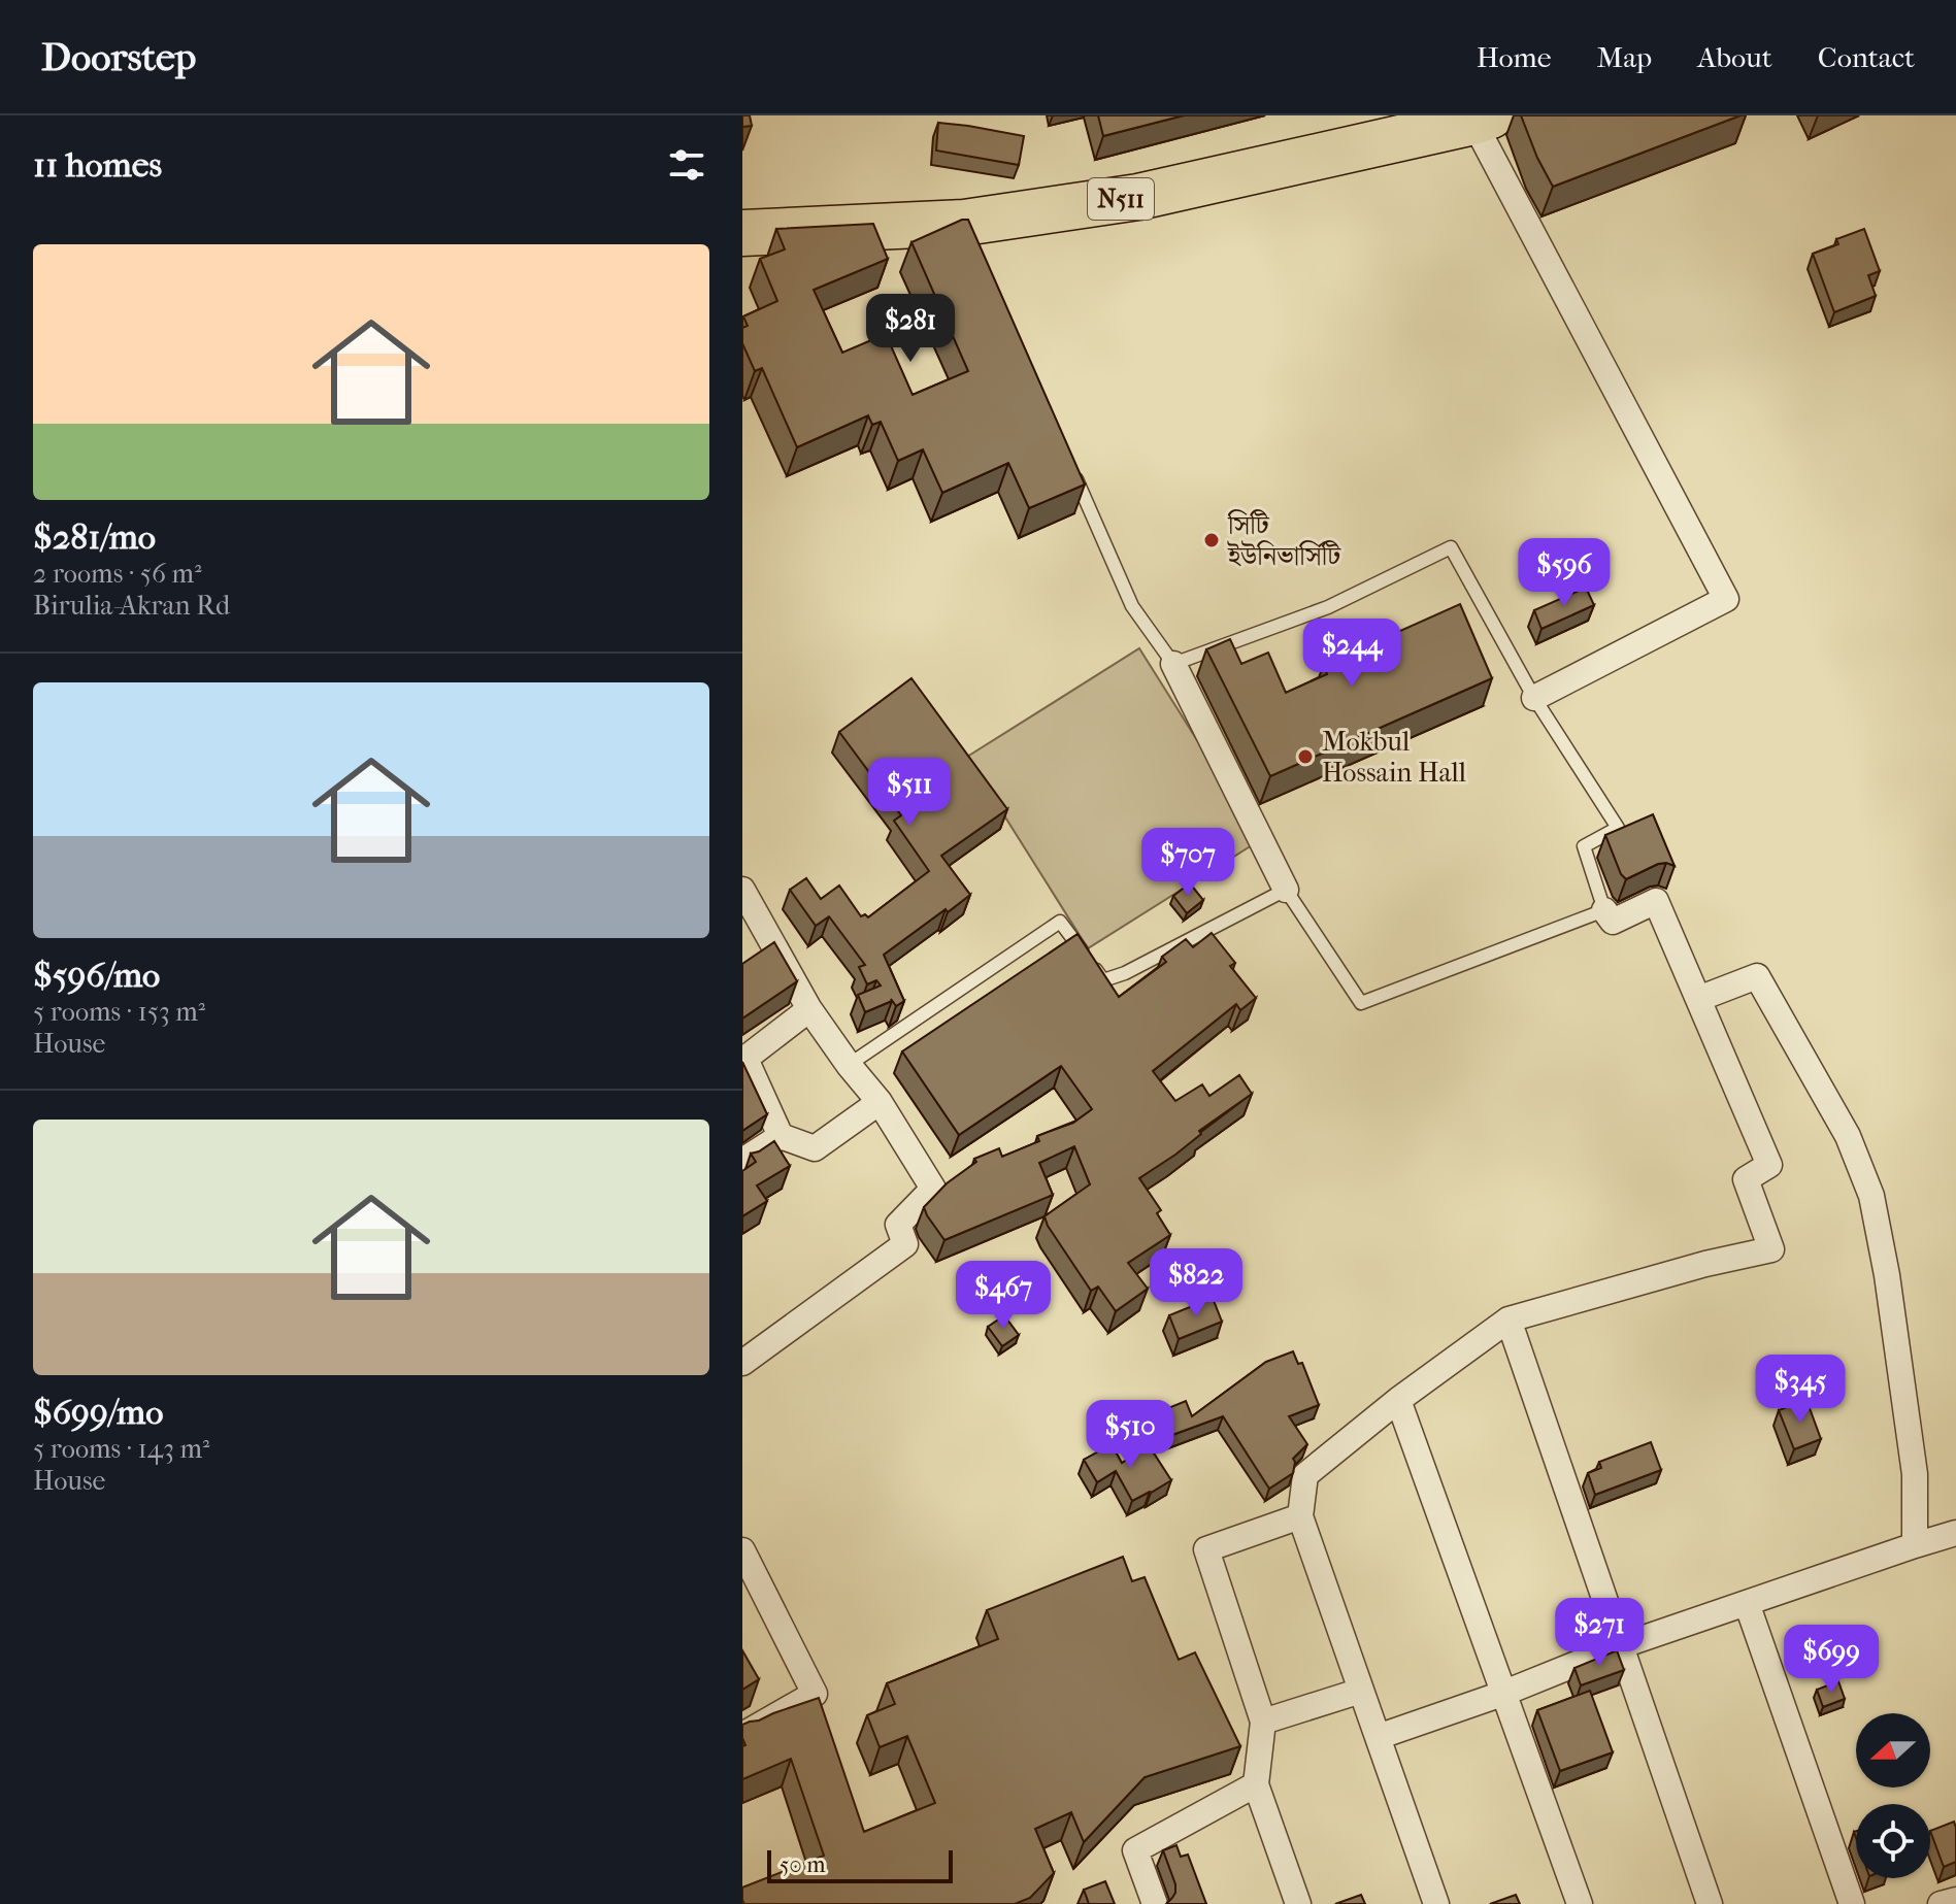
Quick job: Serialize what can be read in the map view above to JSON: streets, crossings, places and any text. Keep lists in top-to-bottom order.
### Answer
{
  "streets": {
    "highway": ["N511"]
  },
  "places": ["সিটি ইউনিভার্সিটি", "Mokbul Hossain Hall"],
  "scale_bar": "50 m",
  "north": "left",
  "page": {
    "header": "Doorstep",
    "nav": [
      "Home",
      "Map",
      "About",
      "Contact"
    ],
    "heading": "11 homes",
    "list": [
      {
        "name": "$281/mo",
        "note": "2 rooms · 56 m² · Birulia-Akran Rd"
      },
      {
        "name": "$596/mo",
        "note": "5 rooms · 153 m² · House"
      },
      {
        "name": "$699/mo",
        "note": "5 rooms · 143 m² · House"
      }
    ],
    "price": [
      "$281",
      "$596",
      "$244",
      "$511",
      "$707",
      "$822",
      "$467",
      "$345",
      "$510",
      "$271",
      "$699"
    ],
    "scale": "50 m"
  }
}
